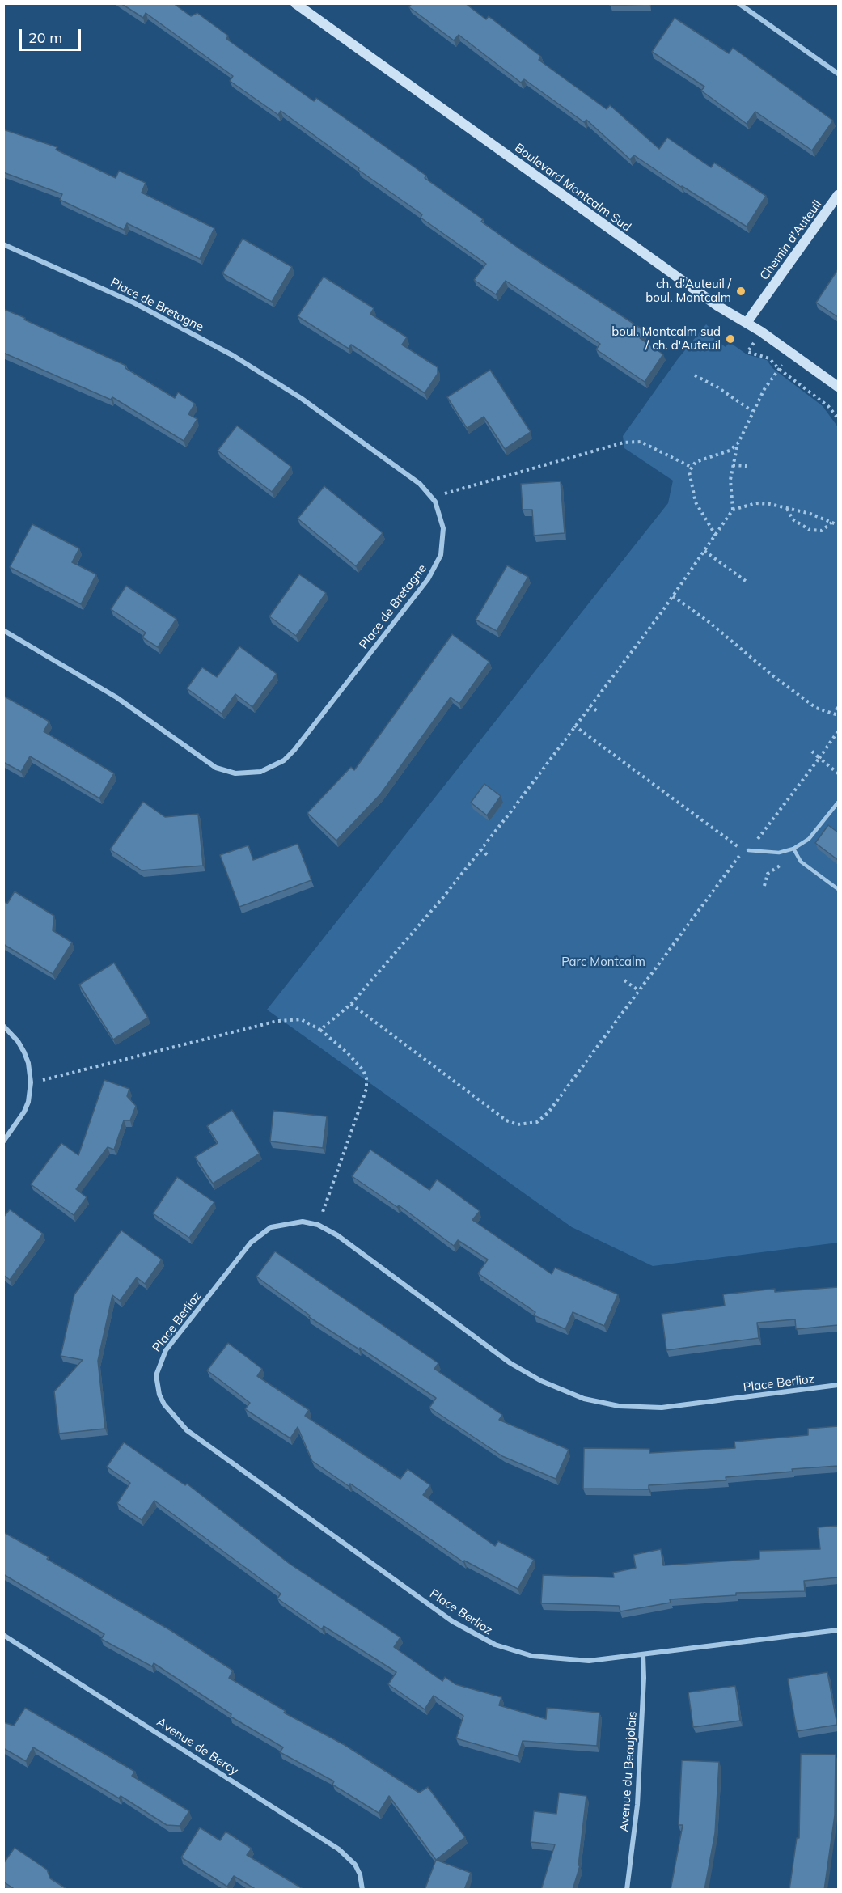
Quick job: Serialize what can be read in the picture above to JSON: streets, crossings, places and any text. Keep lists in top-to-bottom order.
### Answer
{
  "streets": {
    "street": [
      "Boulevard Montcalm Sud",
      "Chemin d'Auteuil",
      "Place de Bretagne",
      "Place Berlioz",
      "Avenue de Bercy",
      "Avenue du Beaujolais"
    ]
  },
  "crossings": [
    ["Boulevard Montcalm Sud", "Chemin d'Auteuil"],
    ["Place Berlioz", "Avenue du Beaujolais"]
  ],
  "parks": ["Parc Montcalm"],
  "places": ["ch. d'Auteuil / boul. Montcalm", "boul. Montcalm sud / ch. d'Auteuil"],
  "scale_bar": "20 m"
}
